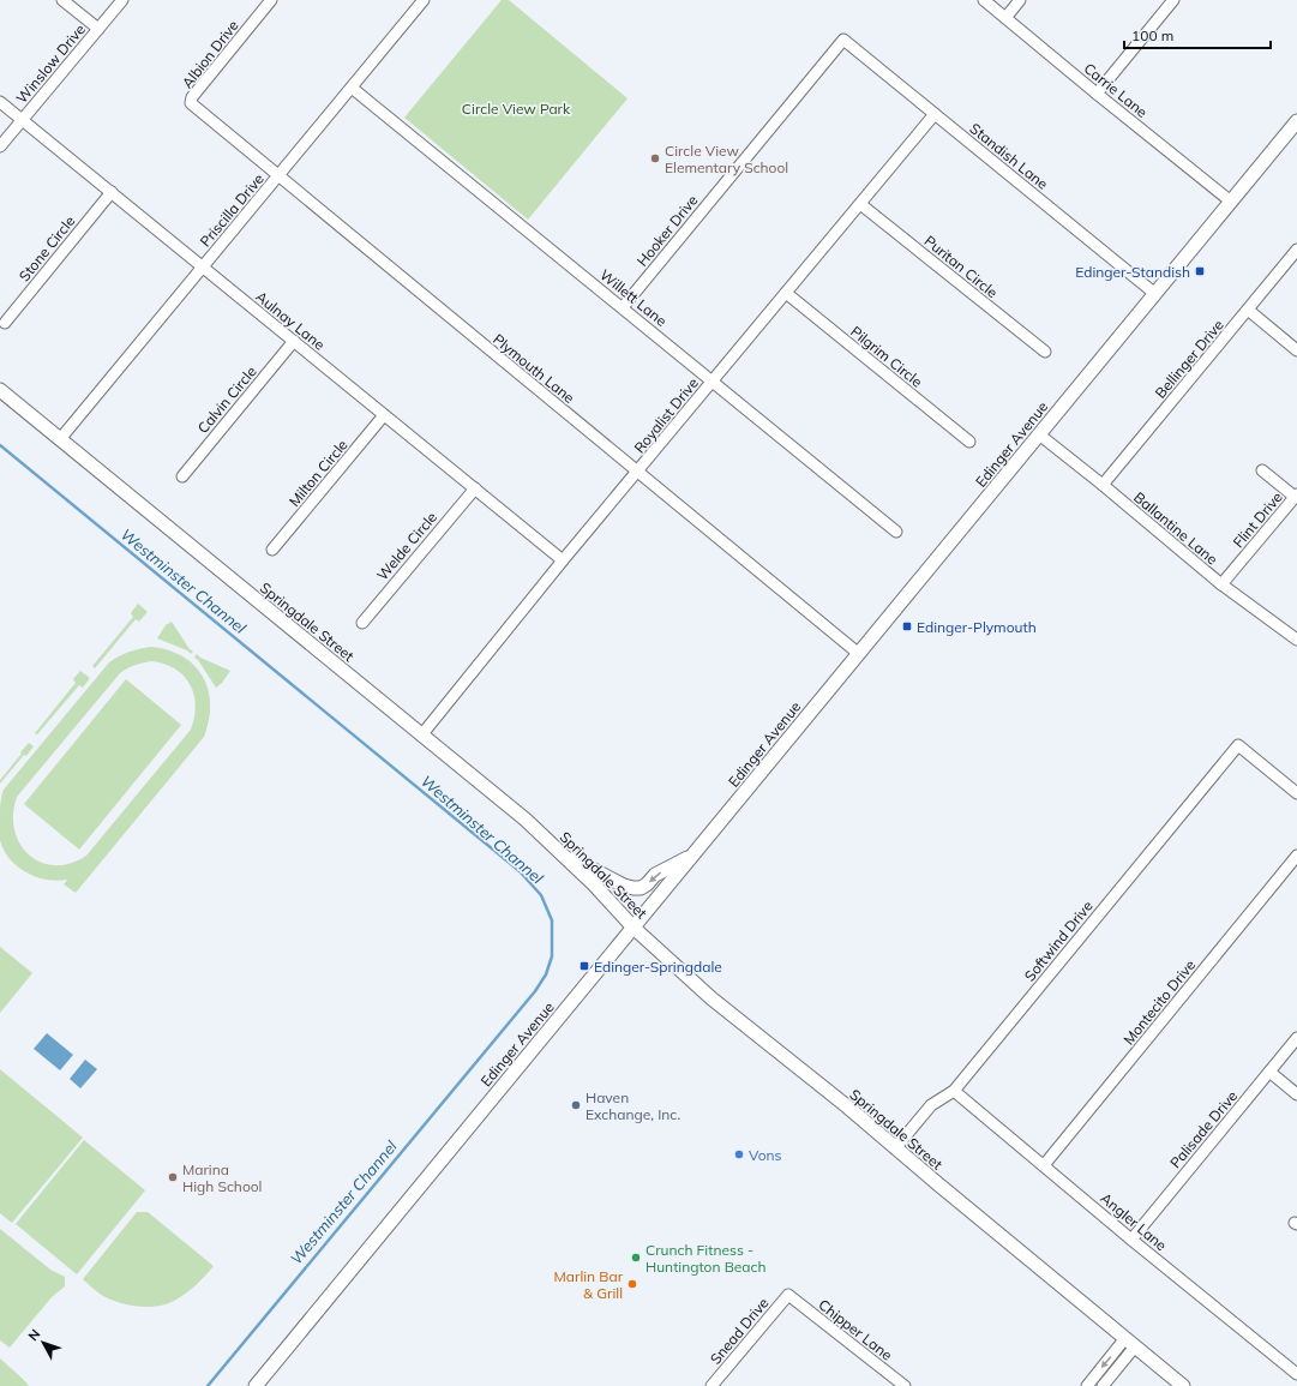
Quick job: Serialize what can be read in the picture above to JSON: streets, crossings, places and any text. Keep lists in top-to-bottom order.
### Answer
{
  "streets": {
    "main road": ["Edinger Avenue", "Springdale Street"],
    "street": [
      "Albion Drive",
      "Winslow Drive",
      "Carrie Lane",
      "Standish Lane",
      "Priscilla Drive",
      "Hooker Drive",
      "Stone Circle",
      "Puritan Circle",
      "Willett Lane",
      "Aulnay Lane",
      "Pilgrim Circle",
      "Bellinger Drive",
      "Plymouth Lane",
      "Calvin Circle",
      "Royalist Drive",
      "Milton Circle",
      "Flint Drive",
      "Ballantine Lane",
      "Welde Circle",
      "Softwind Drive",
      "Montecito Drive",
      "Palisade Drive",
      "Angler Lane",
      "Chipper Lane",
      "Snead Drive"
    ]
  },
  "crossings": [
    ["Albion Drive", "Plymouth Lane"],
    ["Winslow Drive", "Aulnay Lane"],
    ["Carrie Lane", "Edinger Avenue"],
    ["Standish Lane", "Hooker Drive"],
    ["Standish Lane", "Royalist Drive"],
    ["Standish Lane", "Edinger Avenue"],
    ["Priscilla Drive", "Willett Lane"],
    ["Priscilla Drive", "Aulnay Lane"],
    ["Priscilla Drive", "Plymouth Lane"],
    ["Priscilla Drive", "Springdale Street"],
    ["Hooker Drive", "Willett Lane"],
    ["Stone Circle", "Aulnay Lane"],
    ["Puritan Circle", "Royalist Drive"],
    ["Willett Lane", "Royalist Drive"],
    ["Aulnay Lane", "Calvin Circle"],
    ["Aulnay Lane", "Royalist Drive"],
    ["Aulnay Lane", "Milton Circle"],
    ["Aulnay Lane", "Welde Circle"],
    ["Pilgrim Circle", "Royalist Drive"],
    ["Bellinger Drive", "Ballantine Lane"],
    ["Plymouth Lane", "Royalist Drive"],
    ["Plymouth Lane", "Edinger Avenue"],
    ["Royalist Drive", "Springdale Street"],
    ["Edinger Avenue", "Ballantine Lane"],
    ["Edinger Avenue", "Springdale Street"],
    ["Flint Drive", "Ballantine Lane"],
    ["Springdale Street", "Softwind Drive"],
    ["Softwind Drive", "Angler Lane"],
    ["Montecito Drive", "Angler Lane"],
    ["Palisade Drive", "Angler Lane"],
    ["Chipper Lane", "Snead Drive"]
  ],
  "water": ["Westminster Channel"],
  "parks": ["Circle View Park"],
  "places": {
    "other": [
      "Circle View Elementary School",
      "Haven Exchange, Inc.",
      "Vons",
      "Marina High School",
      "Crunch Fitness - Huntington Beach",
      "Marlin Bar & Grill"
    ],
    "transit": ["Edinger-Standish", "Edinger-Plymouth", "Edinger-Springdale"]
  },
  "scale_bar": "100 m",
  "north": "top left"
}
